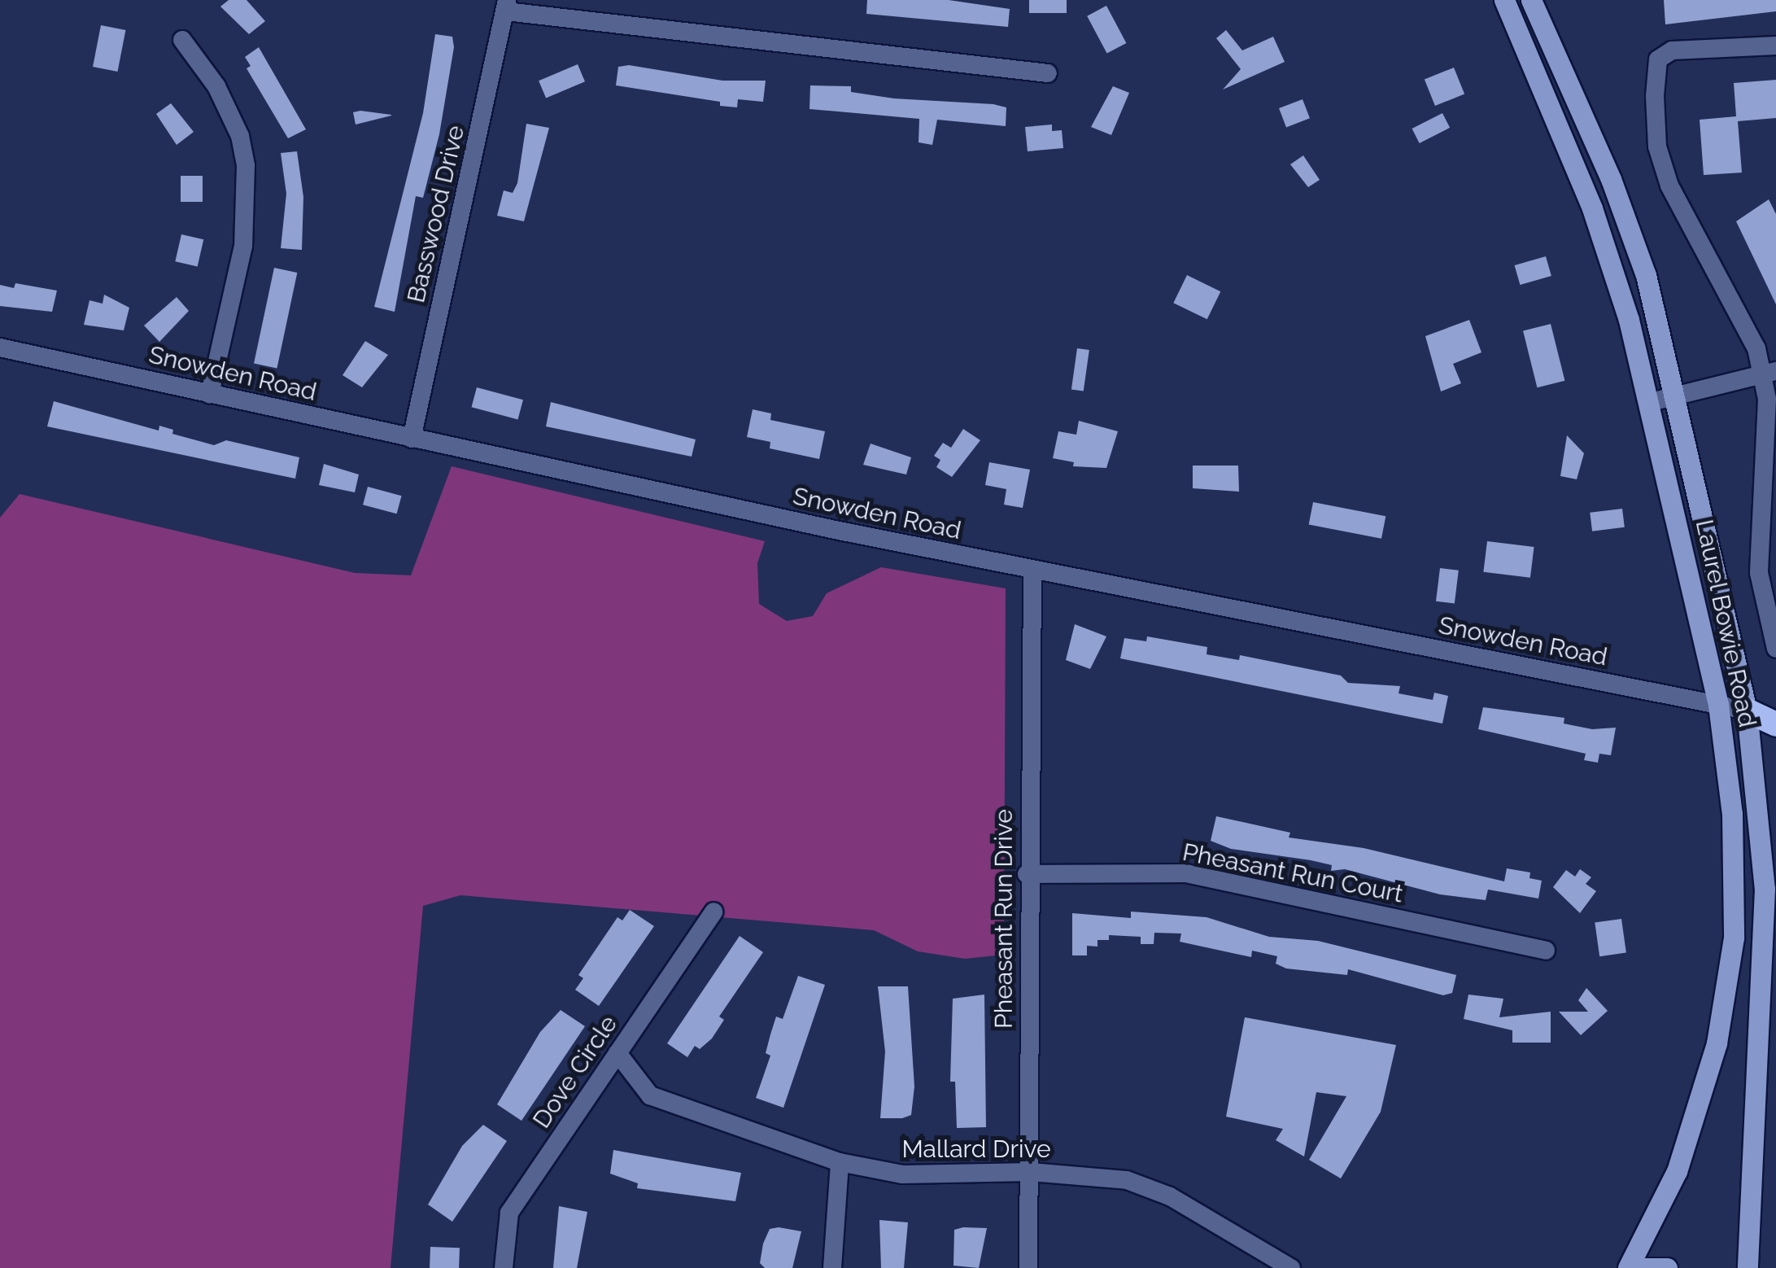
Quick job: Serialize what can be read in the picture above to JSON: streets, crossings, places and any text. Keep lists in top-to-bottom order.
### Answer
{
  "streets": {
    "main road": ["Laurel Bowie Road"],
    "street": [
      "Basswood Drive",
      "Snowden Road",
      "Pheasant Run Court",
      "Pheasant Run Drive",
      "Dove Circle",
      "Mallard Drive"
    ]
  },
  "crossings": [
    ["Basswood Drive", "Snowden Road"],
    ["Snowden Road", "Laurel Bowie Road"],
    ["Snowden Road", "Pheasant Run Drive"],
    ["Pheasant Run Court", "Pheasant Run Drive"],
    ["Pheasant Run Drive", "Mallard Drive"],
    ["Dove Circle", "Mallard Drive"]
  ]
}
